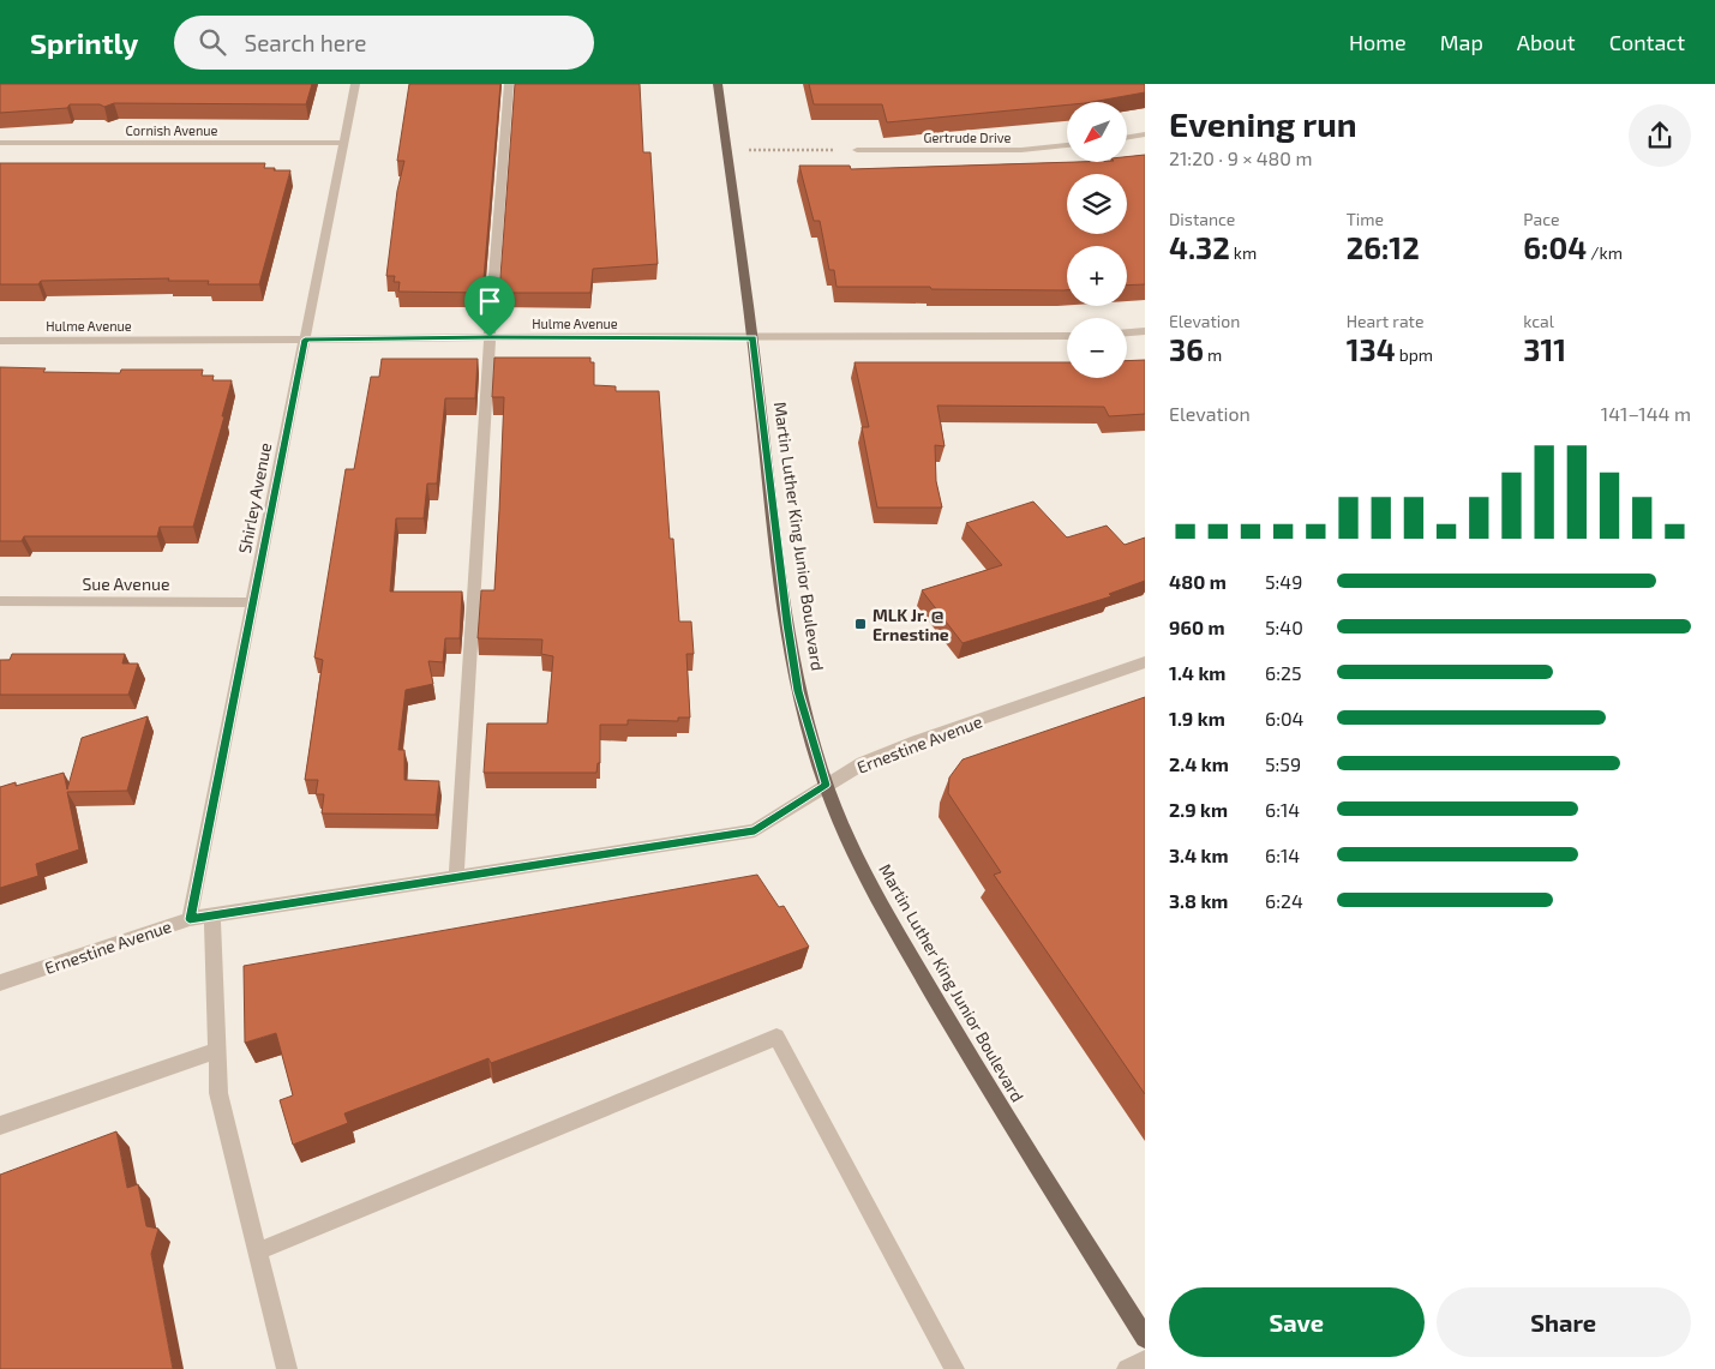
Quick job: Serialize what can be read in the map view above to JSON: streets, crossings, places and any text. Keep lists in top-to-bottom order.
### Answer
{
  "streets": {
    "main road": ["Martin Luther King Junior Boulevard"],
    "street": [
      "Cornish Avenue",
      "Gertrude Drive",
      "Hulme Avenue",
      "Shirley Avenue",
      "Sue Avenue",
      "Ernestine Avenue"
    ]
  },
  "crossings": [
    ["Cornish Avenue", "Shirley Avenue"],
    ["Hulme Avenue", "Shirley Avenue"],
    ["Hulme Avenue", "Martin Luther King Junior Boulevard"],
    ["Shirley Avenue", "Sue Avenue"],
    ["Shirley Avenue", "Ernestine Avenue"],
    ["Martin Luther King Junior Boulevard", "Ernestine Avenue"]
  ],
  "places": {
    "transit": ["MLK Jr. @ Ernestine"]
  },
  "north": "bottom left",
  "page": {
    "header": "Sprintly",
    "search": "Search here",
    "nav": [
      "Home",
      "Map",
      "About",
      "Contact"
    ],
    "heading": ["Evening run", "21:20 · 9 × 480 m"],
    "map_buttons": ["+", "−"],
    "stats": [
      ["Distance", "4.32 km"],
      ["Time", "26:12"],
      ["Pace", "6:04 /km"],
      ["Elevation", "36 m"],
      ["Heart rate", "134 bpm"],
      ["kcal", "311"]
    ],
    "chart": ["Elevation", "141–144 m"],
    "list": [
      {
        "name": "480 m",
        "note": "5:49"
      },
      {
        "name": "960 m",
        "note": "5:40"
      },
      {
        "name": "1.4 km",
        "note": "6:25"
      },
      {
        "name": "1.9 km",
        "note": "6:04"
      },
      {
        "name": "2.4 km",
        "note": "5:59"
      },
      {
        "name": "2.9 km",
        "note": "6:14"
      },
      {
        "name": "3.4 km",
        "note": "6:14"
      },
      {
        "name": "3.8 km",
        "note": "6:24"
      }
    ],
    "buttons": ["Save", "Share"]
  }
}
